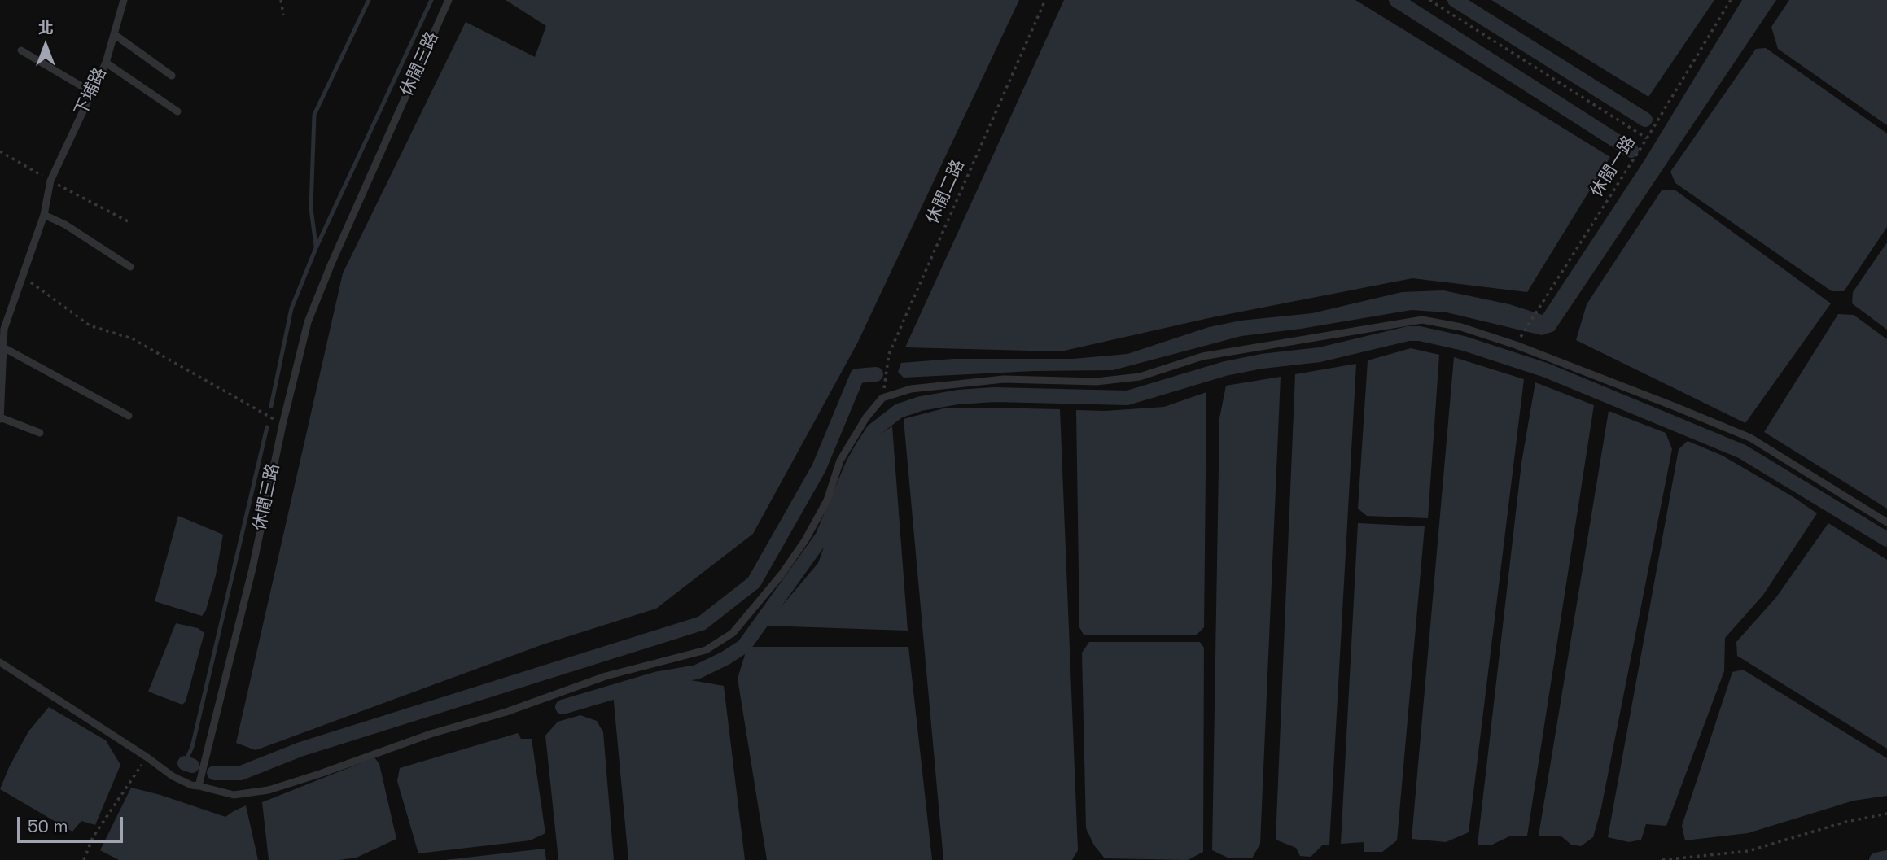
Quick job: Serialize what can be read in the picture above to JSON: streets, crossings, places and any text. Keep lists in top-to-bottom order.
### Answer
{
  "streets": {
    "lane": ["休閒三路", "下埔路"],
    "path": ["休閒一路", "休閒二路"]
  },
  "scale_bar": "50 m",
  "north": "top"
}
